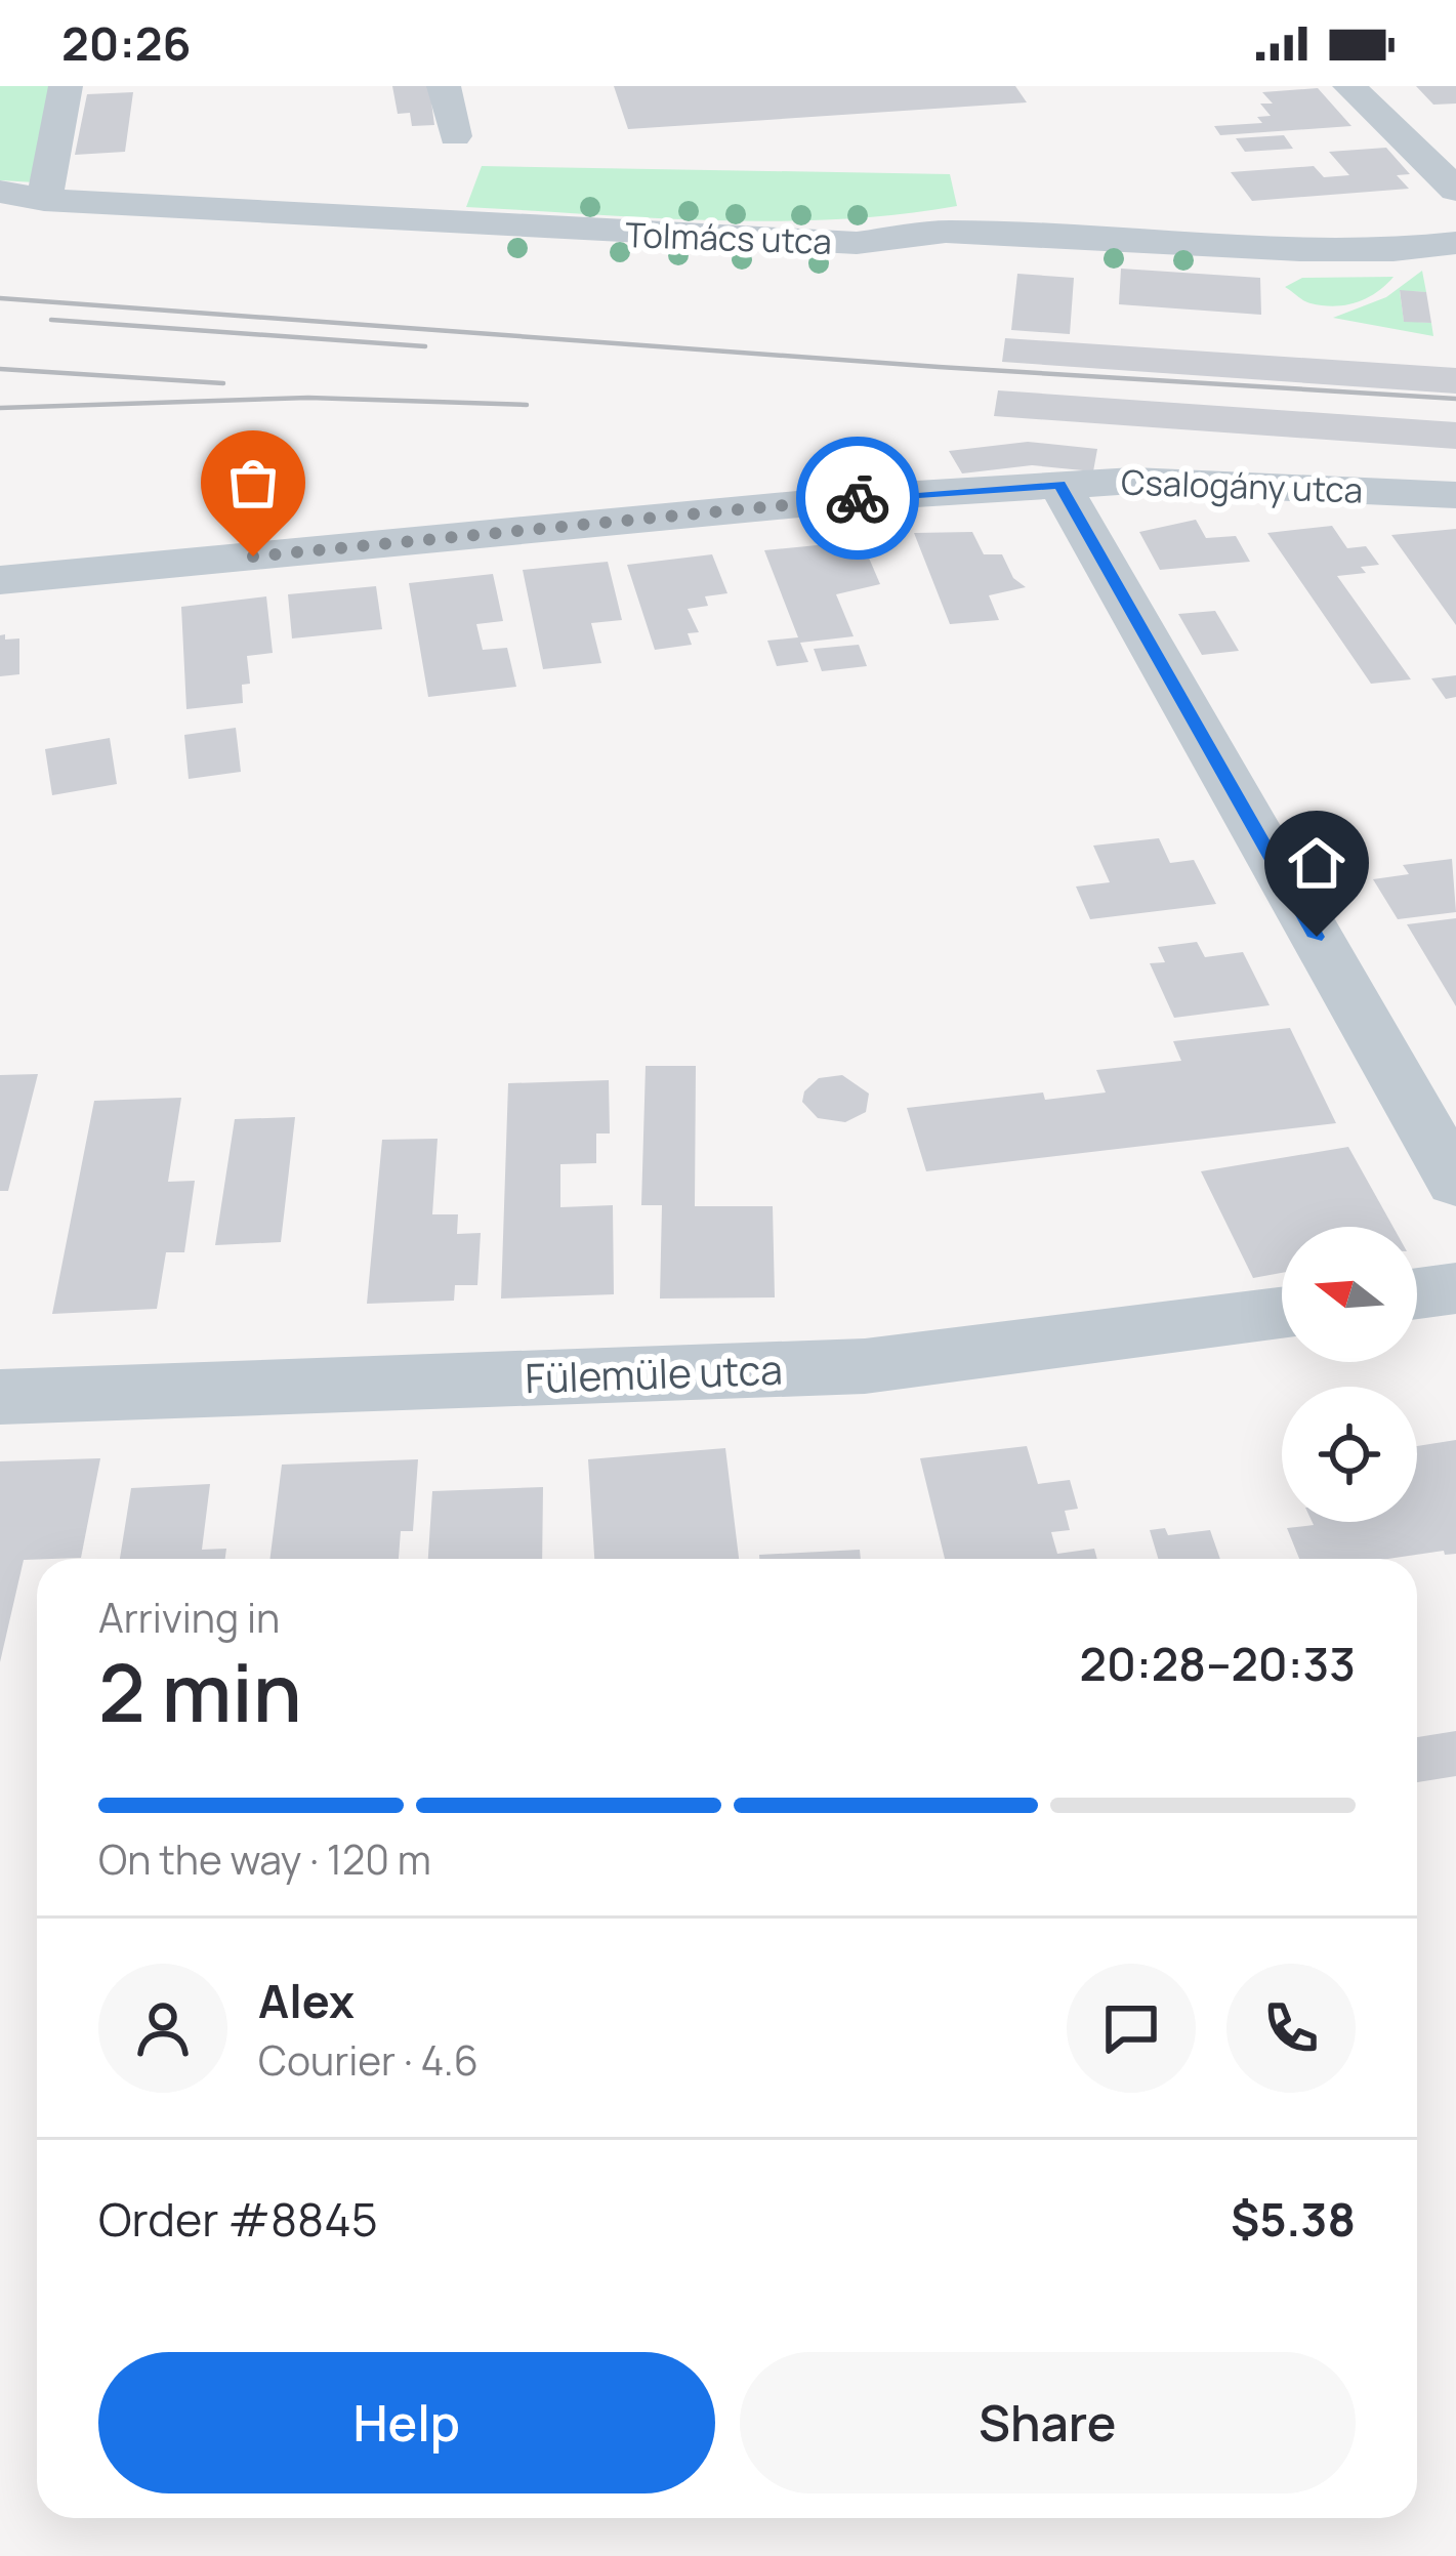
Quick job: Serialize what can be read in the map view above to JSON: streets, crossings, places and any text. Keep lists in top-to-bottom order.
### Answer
{
  "streets": {
    "street": ["Tolmács utca", "Csalogány utca", "Fülemüle utca"]
  },
  "north": "left",
  "page": {
    "status": "20:26",
    "heading": ["2 min", "Arriving in", "20:28–20:33"],
    "panel": [
      "Alex",
      "Courier · 4.6",
      "Order #8845",
      "$5.38"
    ],
    "bar": "On the way · 120 m",
    "buttons": ["Help", "Share"]
  }
}
